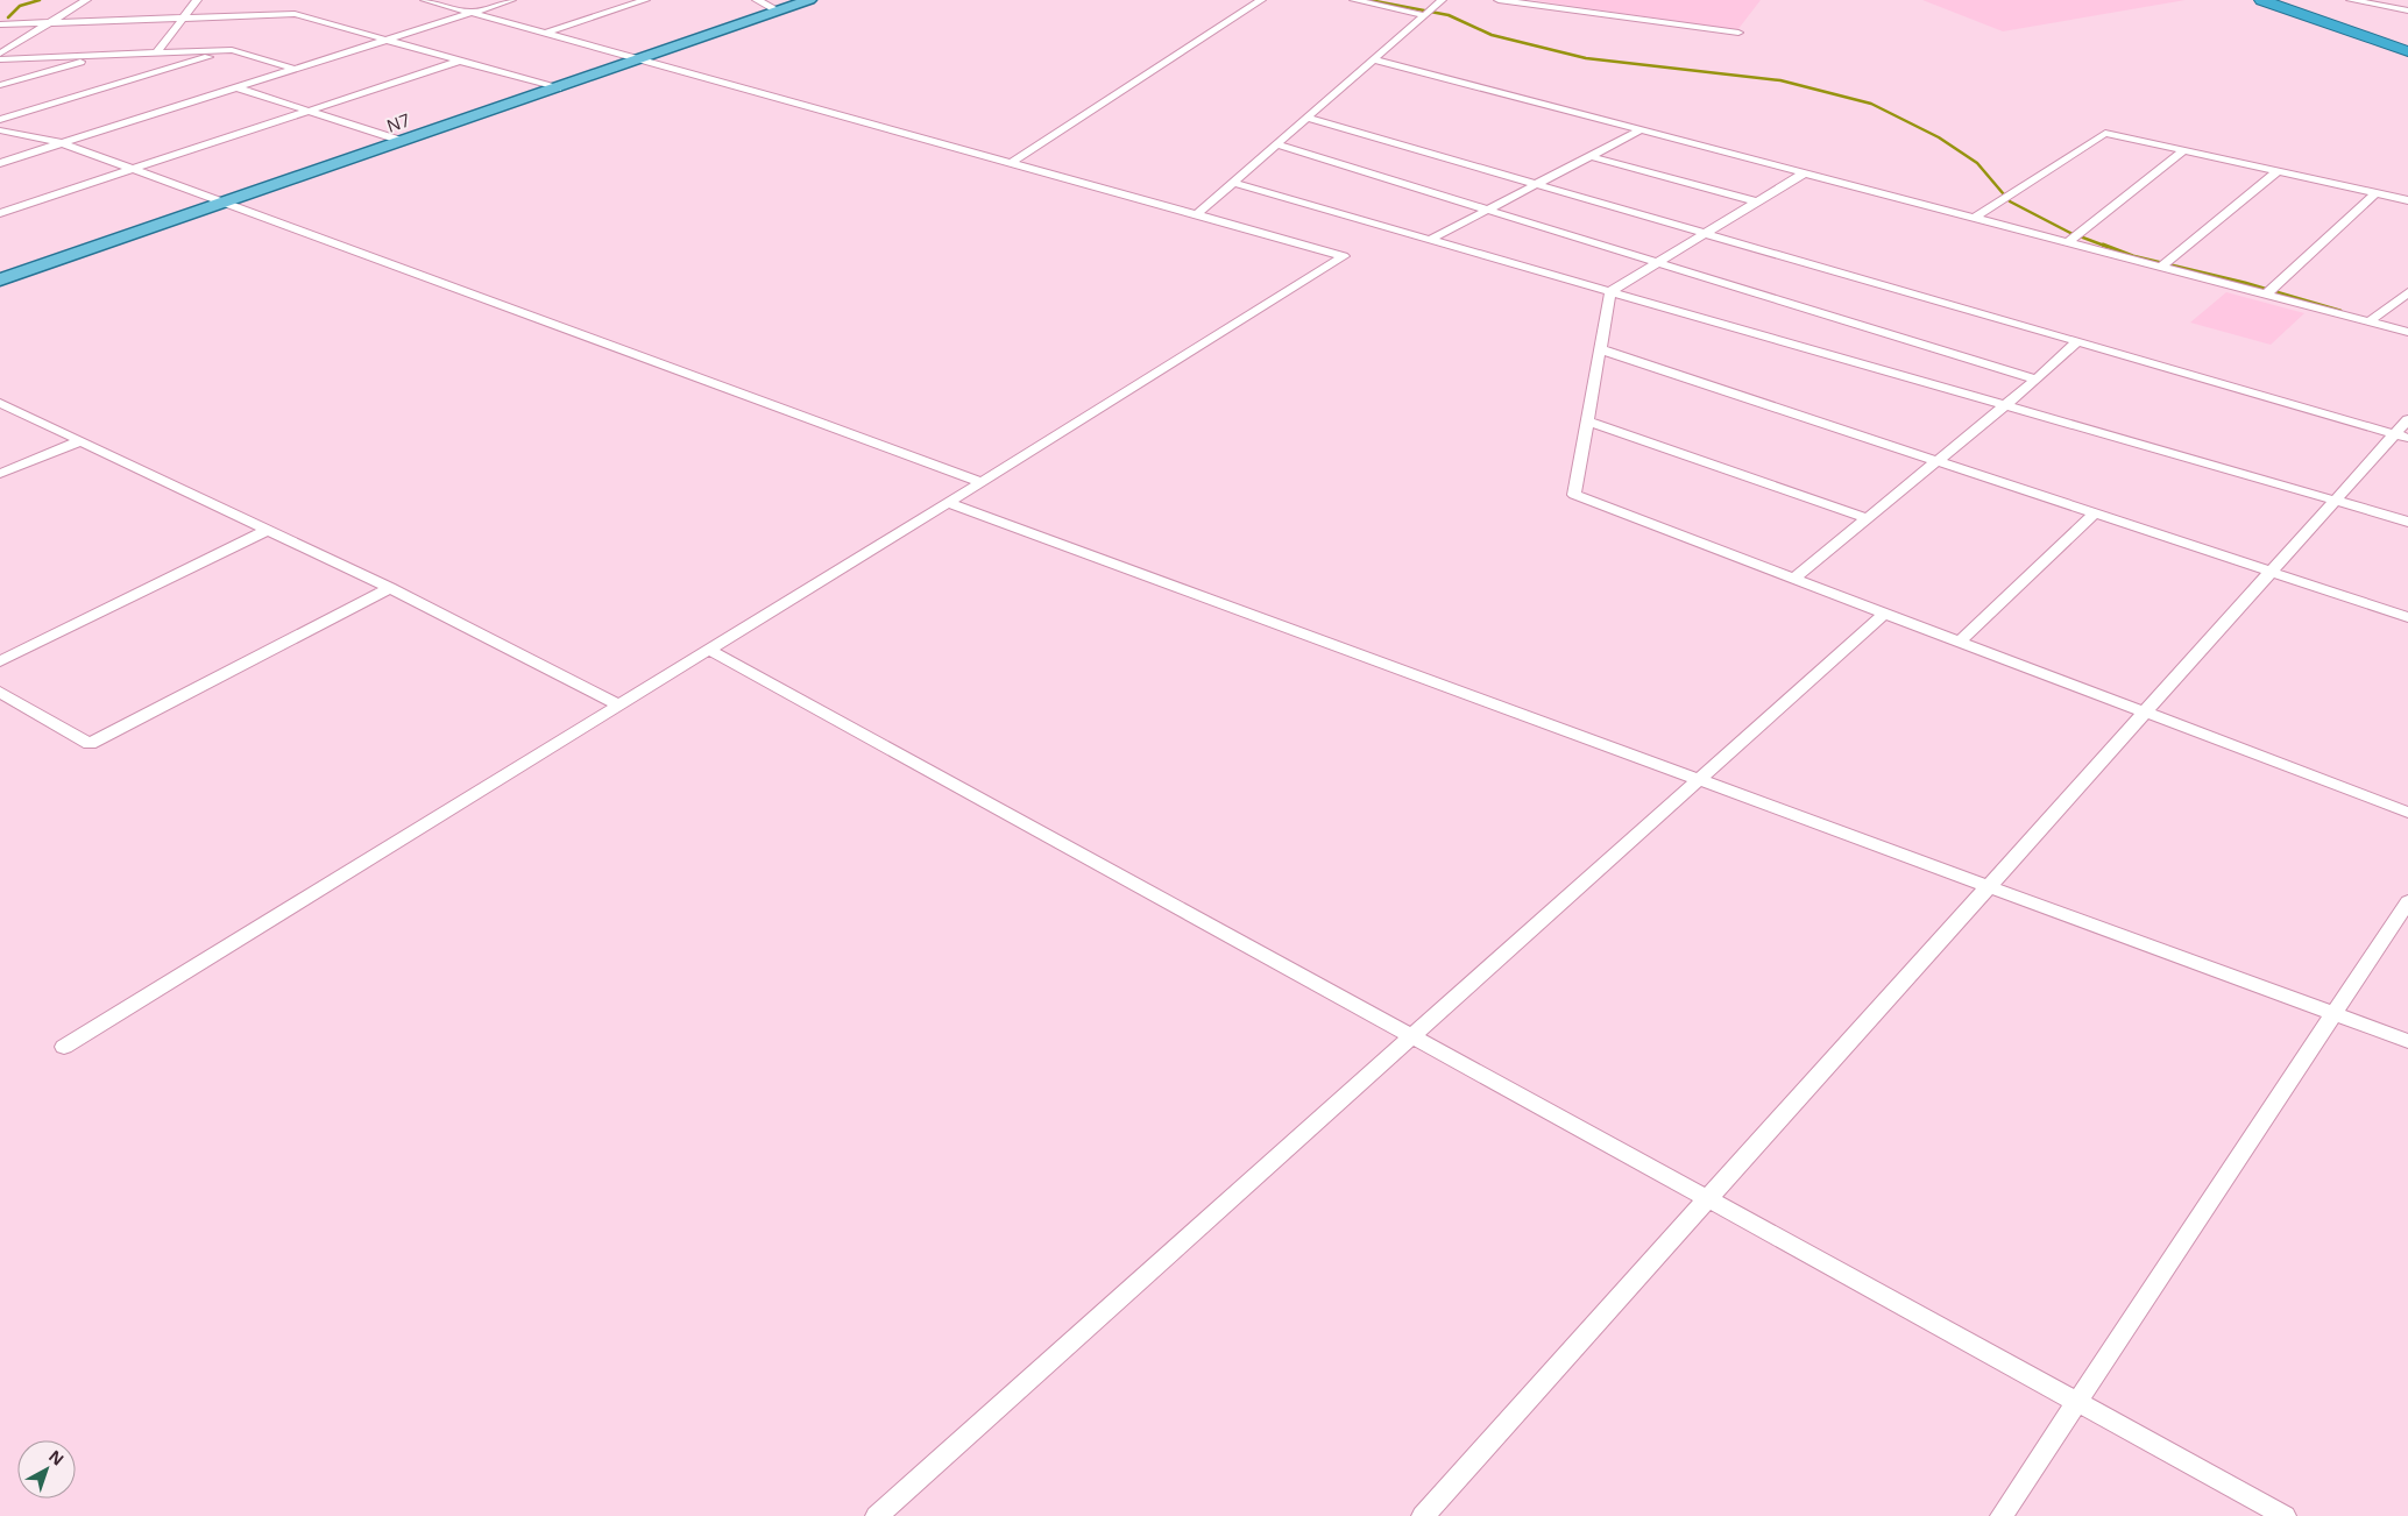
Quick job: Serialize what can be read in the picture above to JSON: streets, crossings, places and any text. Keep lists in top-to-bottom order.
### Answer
{
  "streets": {
    "main road": ["N7"]
  },
  "north": "top right"
}
